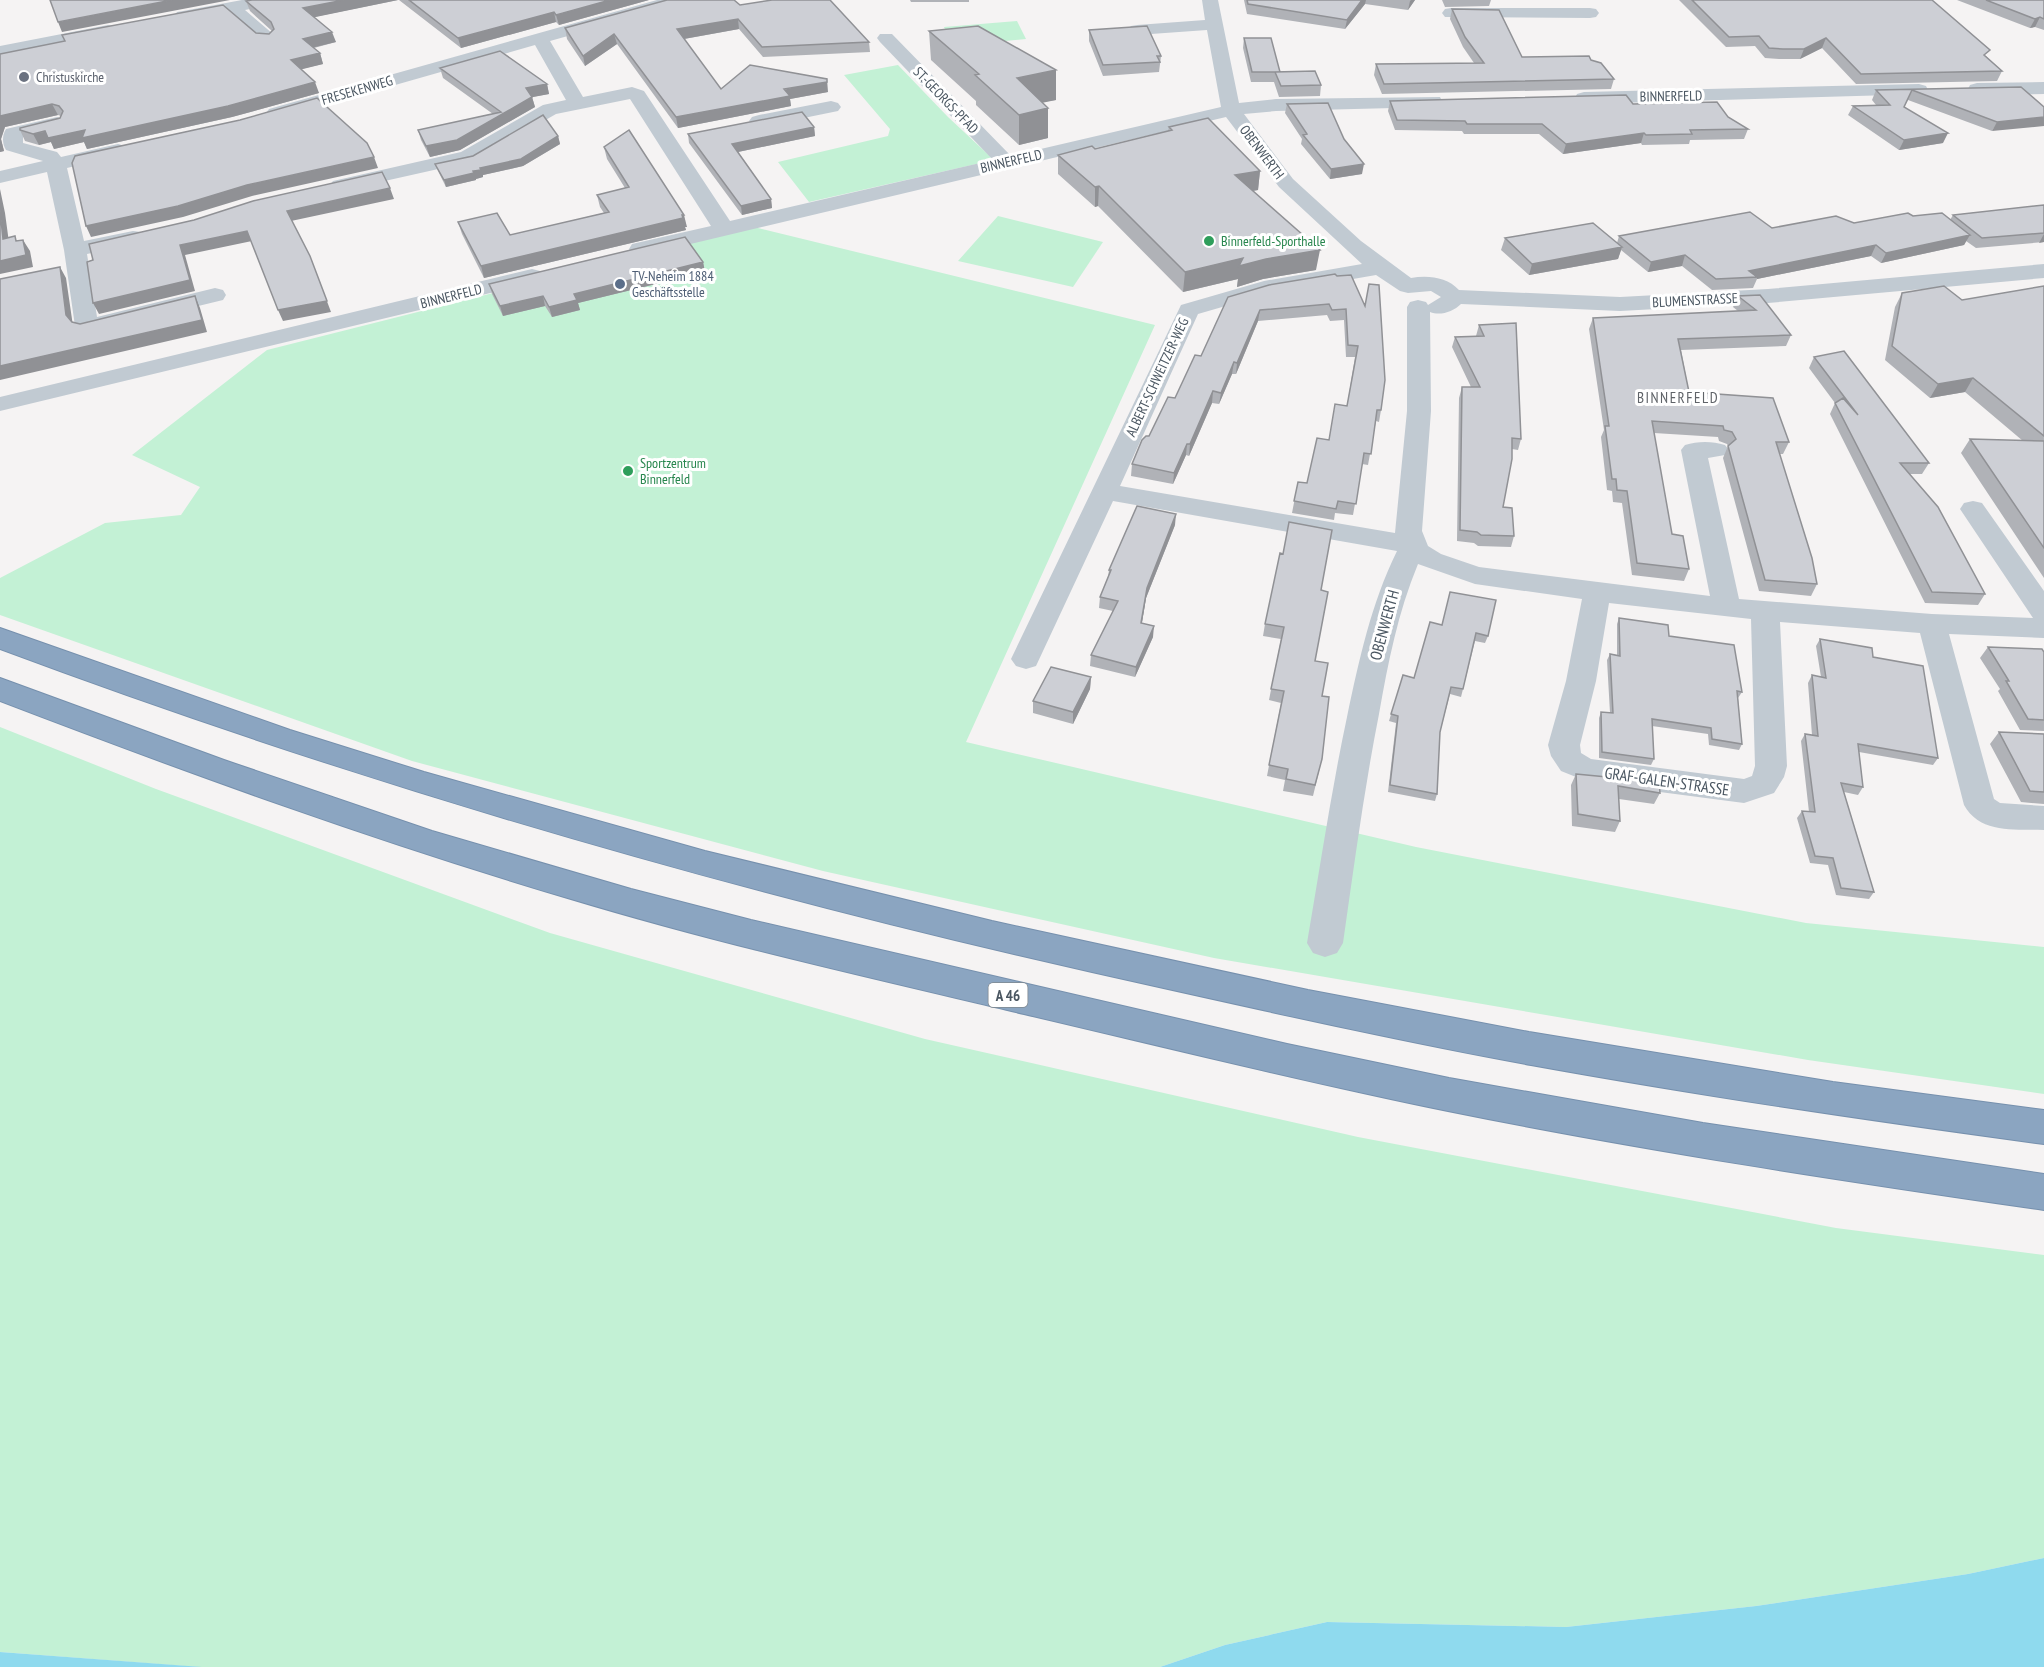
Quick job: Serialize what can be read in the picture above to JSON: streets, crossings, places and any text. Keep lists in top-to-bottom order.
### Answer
{
  "streets": {
    "highway": ["A 46"],
    "street": [
      "FRESEKENWEG",
      "BINNERFELD",
      "ST.-GEORGS-PFAD",
      "OBENWERTH",
      "BLUMENSTRASSE",
      "ALBERT-SCHWEITZER-WEG",
      "GRAF-GALEN-STRASSE"
    ]
  },
  "crossings": [
    ["BINNERFELD", "ST.-GEORGS-PFAD"],
    ["BINNERFELD", "OBENWERTH"],
    ["OBENWERTH", "BLUMENSTRASSE"],
    ["OBENWERTH", "ALBERT-SCHWEITZER-WEG"]
  ],
  "districts": ["BINNERFELD"],
  "places": [
    "Christuskirche",
    "Binnerfeld-Sporthalle",
    "TV-Neheim 1884 Geschäftsstelle",
    "Sportzentrum Binnerfeld"
  ]
}
